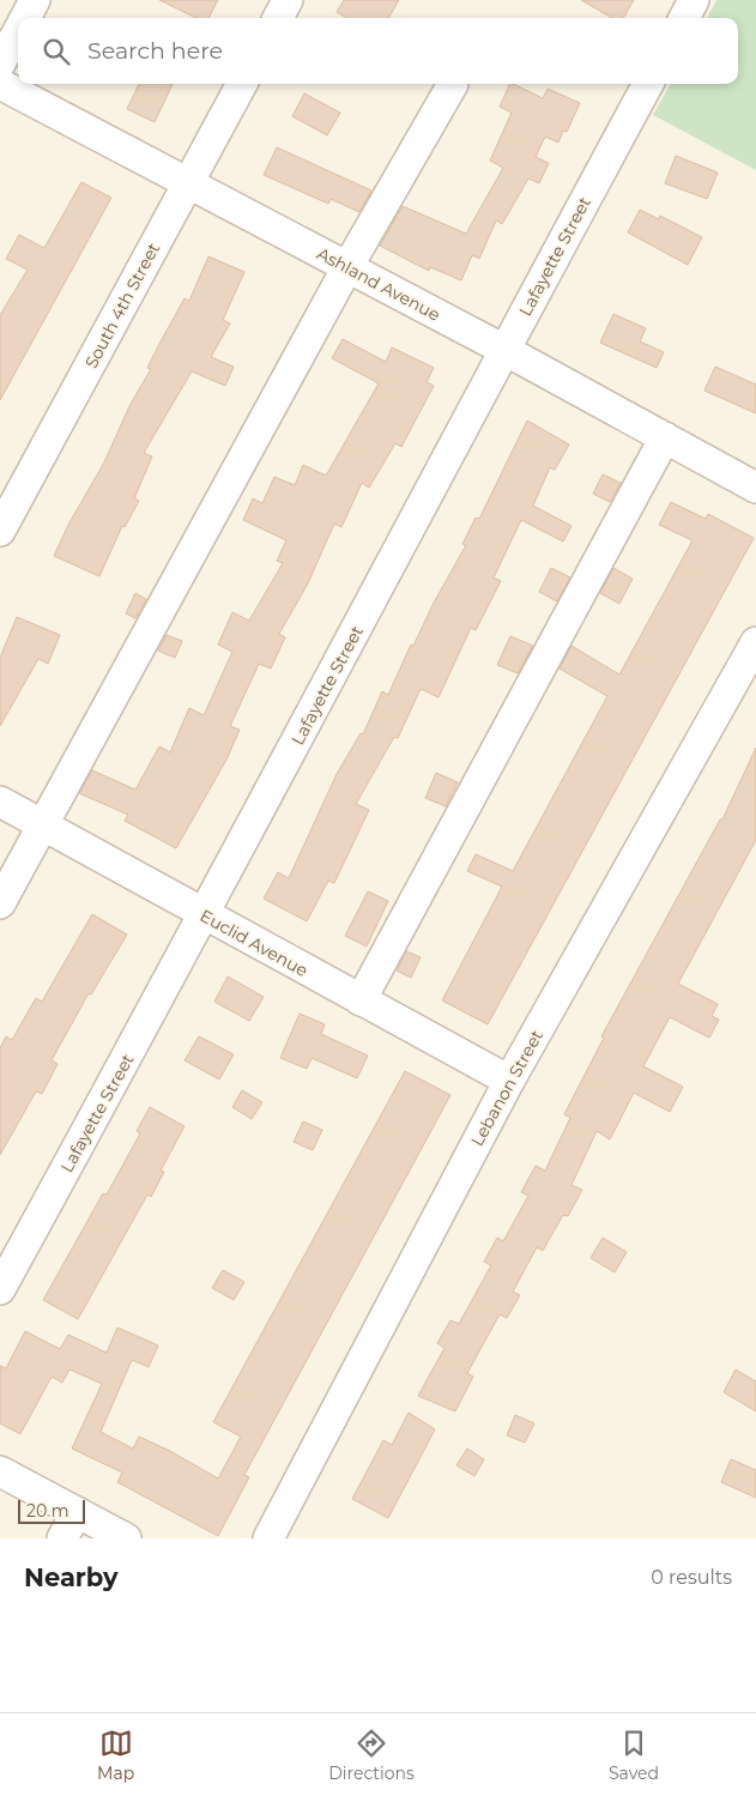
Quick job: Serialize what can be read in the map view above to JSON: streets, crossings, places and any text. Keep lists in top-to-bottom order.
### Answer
{
  "streets": {
    "street": [
      "Lafayette Street",
      "Ashland Avenue",
      "South 4th Street",
      "Euclid Avenue",
      "Lebanon Street"
    ]
  },
  "crossings": [
    ["Lafayette Street", "Ashland Avenue"],
    ["Lafayette Street", "Euclid Avenue"],
    ["Ashland Avenue", "South 4th Street"],
    ["Euclid Avenue", "Lebanon Street"]
  ],
  "scale_bar": "20 m",
  "page": {
    "search": "Search here",
    "scale": "20 m",
    "heading": ["Nearby", "0 results"],
    "nav": ["Map", "Directions", "Saved"]
  }
}
